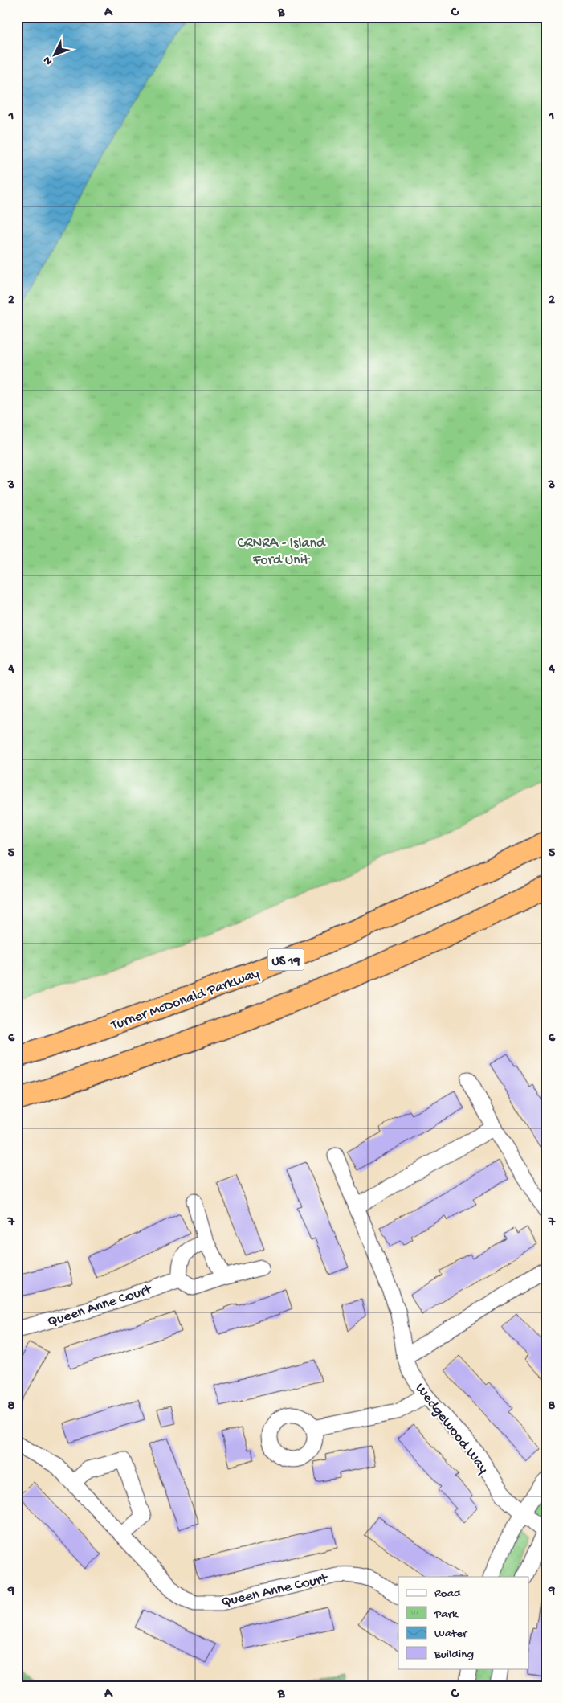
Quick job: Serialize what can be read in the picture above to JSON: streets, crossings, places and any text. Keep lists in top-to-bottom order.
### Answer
{
  "streets": {
    "highway": ["US 19", "Turner McDonald Parkway"],
    "street": ["Queen Anne Court", "Wedgewood Way"]
  },
  "parks": ["CRNRA - Island Ford Unit"],
  "legend": [
    "Road",
    "Park",
    "Water",
    "Building"
  ],
  "north": "bottom left",
  "grid": {
    "columns": ["A", "B", "C"],
    "rows": [
      "1",
      "2",
      "3",
      "4",
      "5",
      "6",
      "7",
      "8",
      "9"
    ]
  }
}
